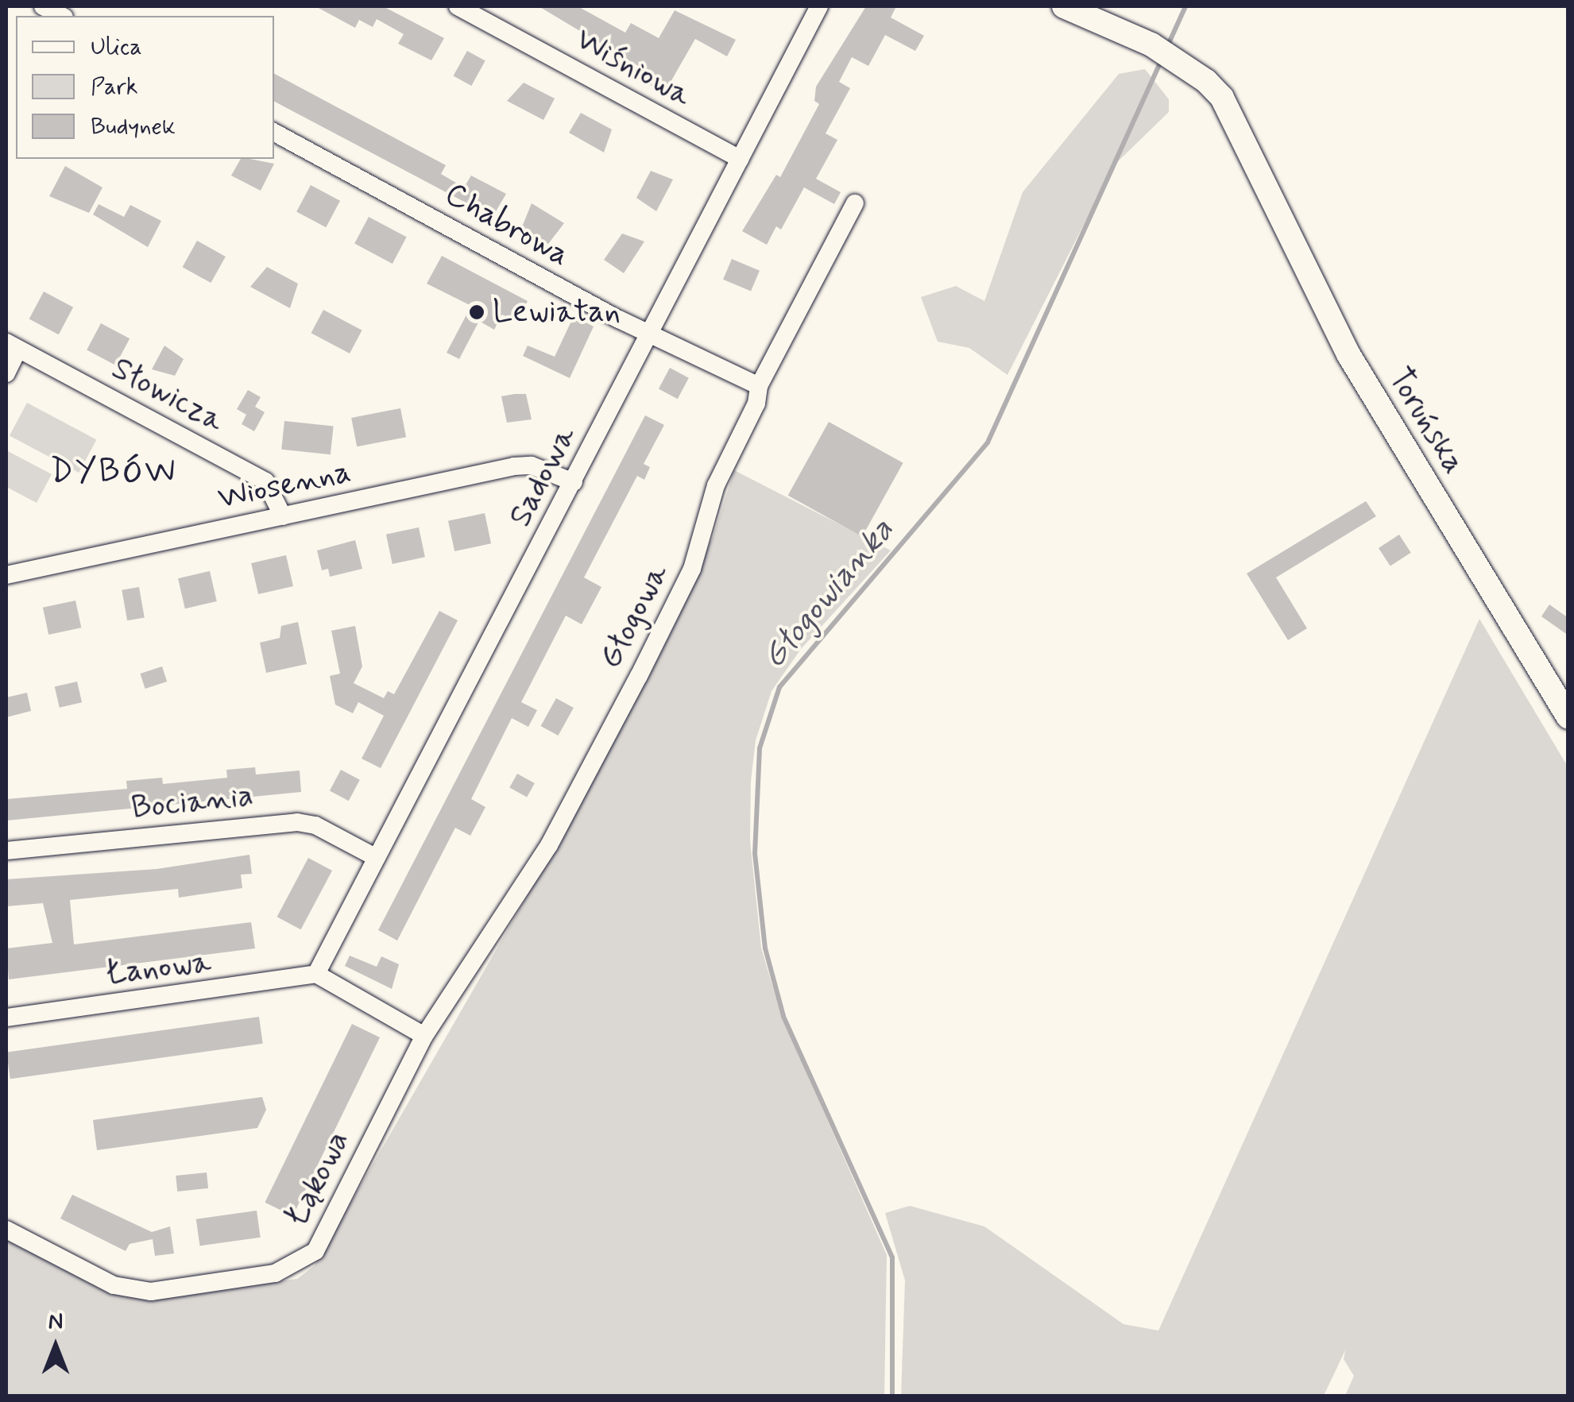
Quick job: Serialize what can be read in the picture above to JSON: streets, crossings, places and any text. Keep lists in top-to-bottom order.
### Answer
{
  "streets": {
    "street": [
      "Wiśniowa",
      "Chabrowa",
      "Słowicza",
      "Toruńska",
      "Sadowa",
      "Wiosenna",
      "Głogowa",
      "Bociania",
      "Łanowa",
      "Łąkowa"
    ]
  },
  "crossings": [
    ["Wiśniowa", "Sadowa"],
    ["Chabrowa", "Sadowa"],
    ["Chabrowa", "Głogowa"],
    ["Słowicza", "Wiosenna"],
    ["Sadowa", "Wiosenna"],
    ["Sadowa", "Bociania"],
    ["Sadowa", "Łanowa"],
    ["Głogowa", "Łąkowa"]
  ],
  "districts": ["DYBÓW"],
  "water": ["Głogowianka"],
  "places": ["Lewiatan"],
  "legend": ["Ulica", "Park", "Budynek"],
  "north": "top"
}
